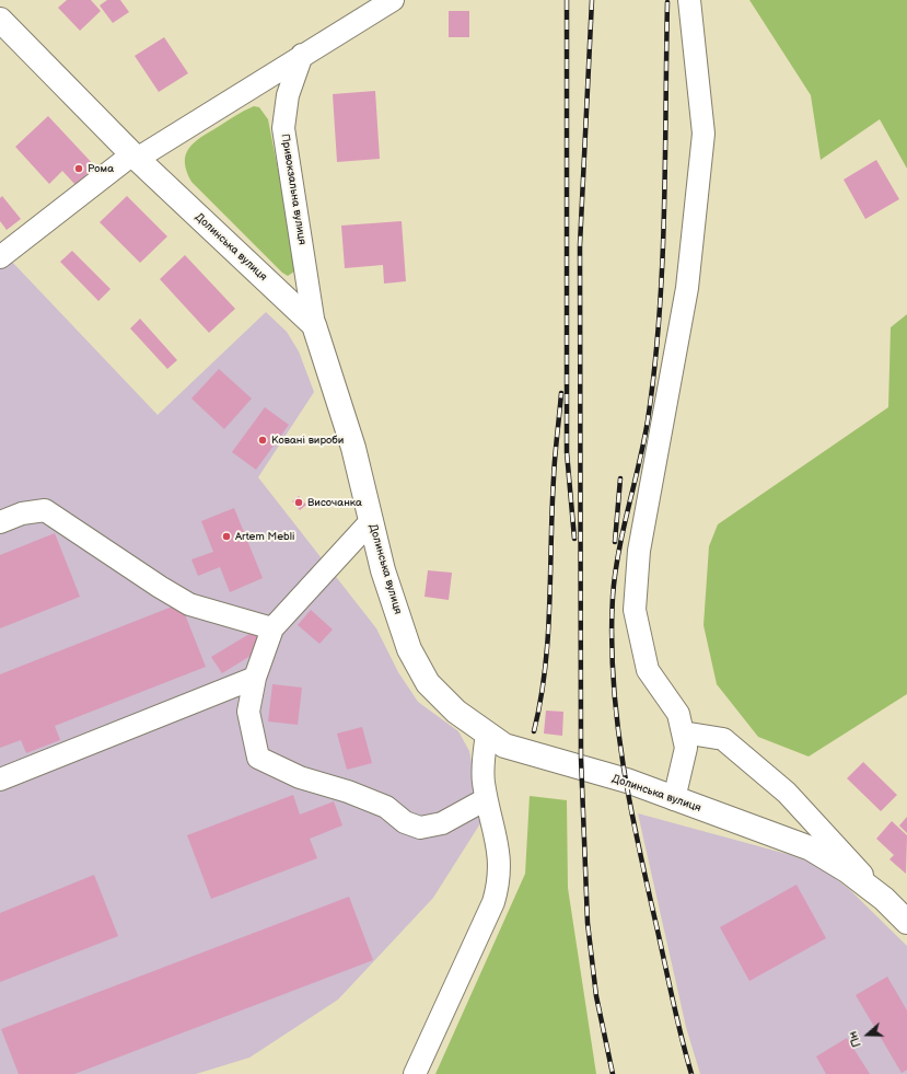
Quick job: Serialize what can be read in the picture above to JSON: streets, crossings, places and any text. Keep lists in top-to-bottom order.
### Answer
{
  "streets": {
    "main road": ["Долинська вулиця"],
    "street": ["Привокзальна вулиця"]
  },
  "crossings": [
    ["Привокзальна вулиця", "Долинська вулиця"]
  ],
  "places": [
    "Рома",
    "Ковані вироби",
    "Височанка",
    "Artem Mebli"
  ],
  "north": "left"
}
